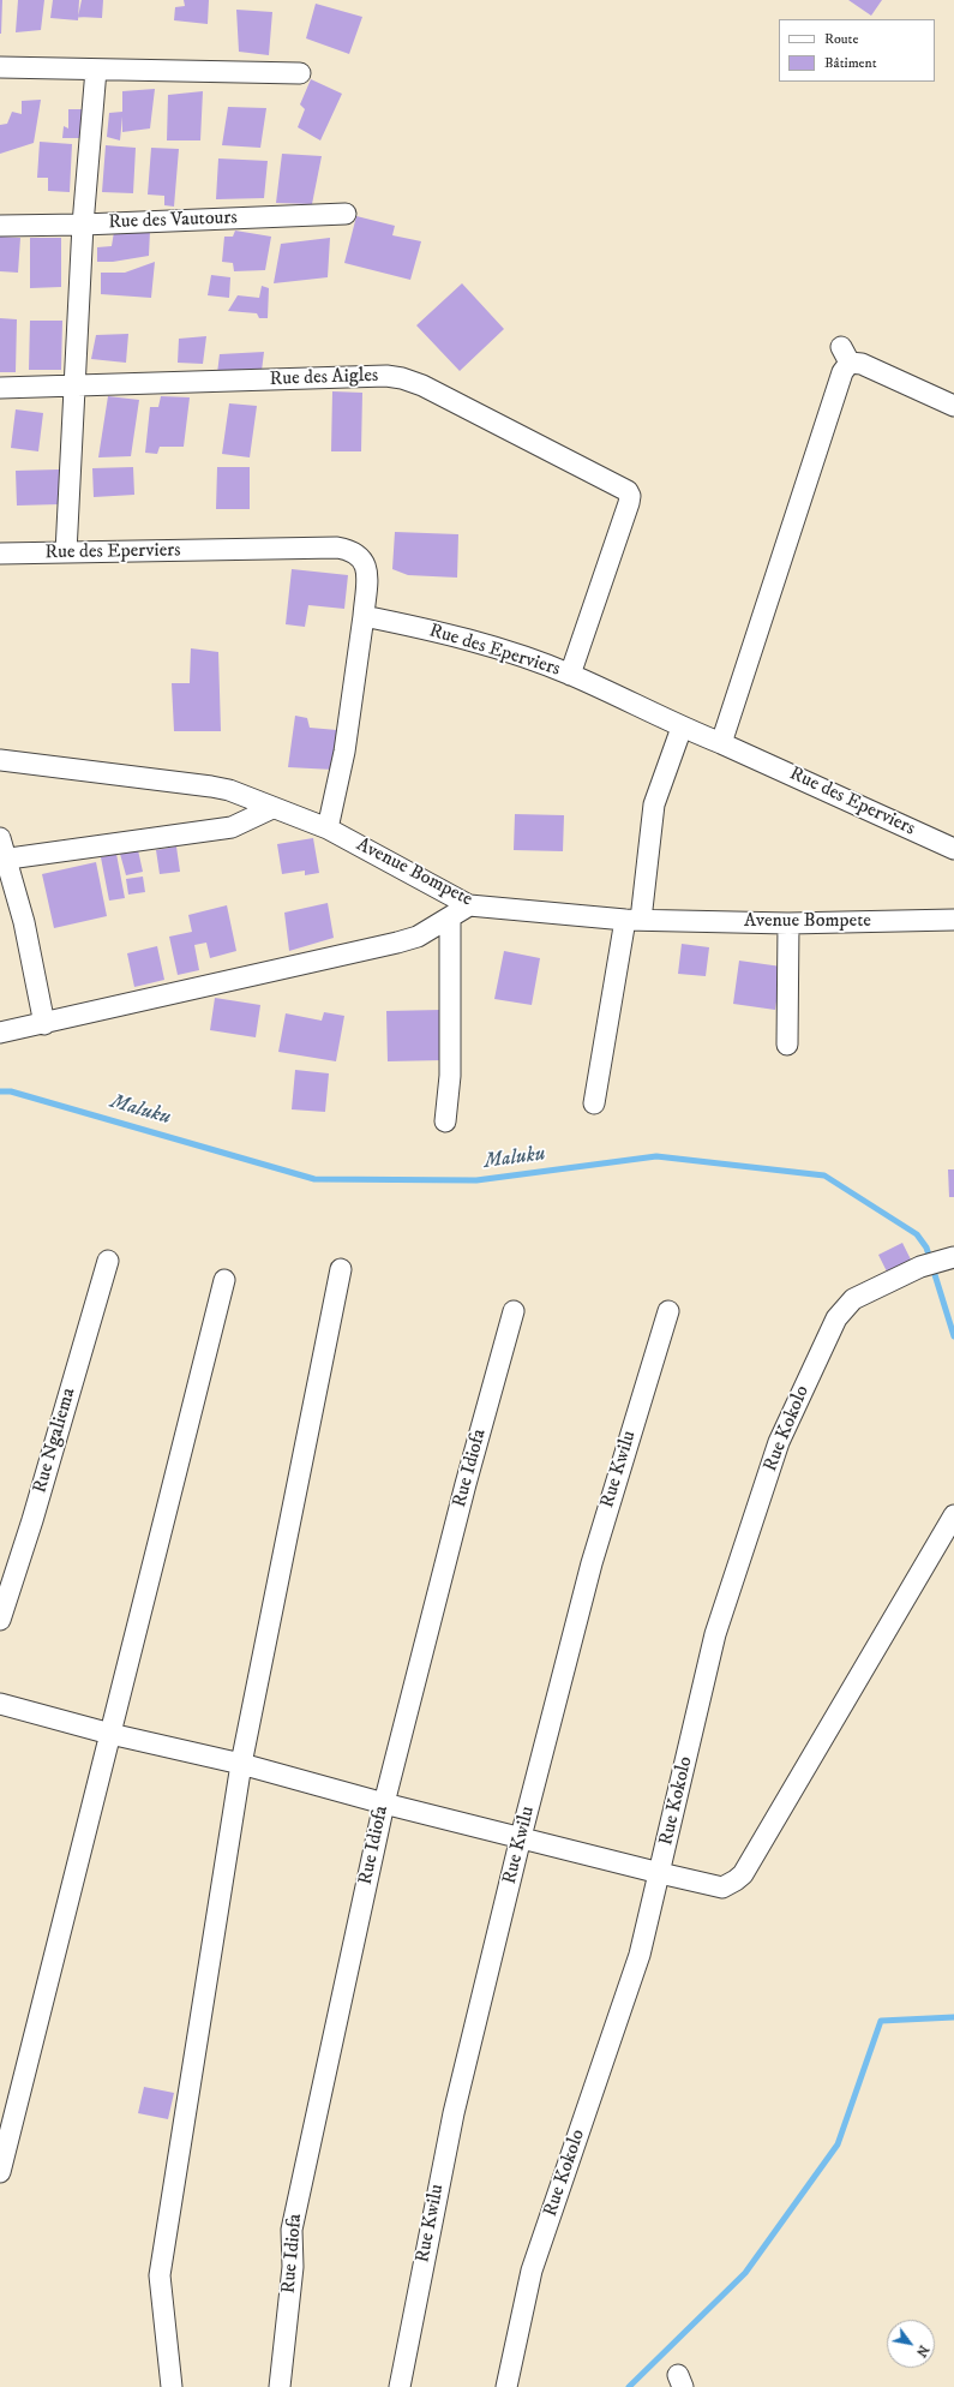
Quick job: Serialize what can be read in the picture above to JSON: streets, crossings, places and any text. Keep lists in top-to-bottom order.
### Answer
{
  "streets": {
    "street": [
      "Rue des Vautours",
      "Rue des Aigles",
      "Rue des Eperviers",
      "Avenue Bompete",
      "Rue Kokolo",
      "Rue Ngaliema",
      "Rue Idiofa",
      "Rue Kwilu"
    ]
  },
  "crossings": [
    ["Rue des Aigles", "Rue des Eperviers"]
  ],
  "water": ["Maluku"],
  "legend": ["Route", "Bâtiment"],
  "north": "bottom right"
}
